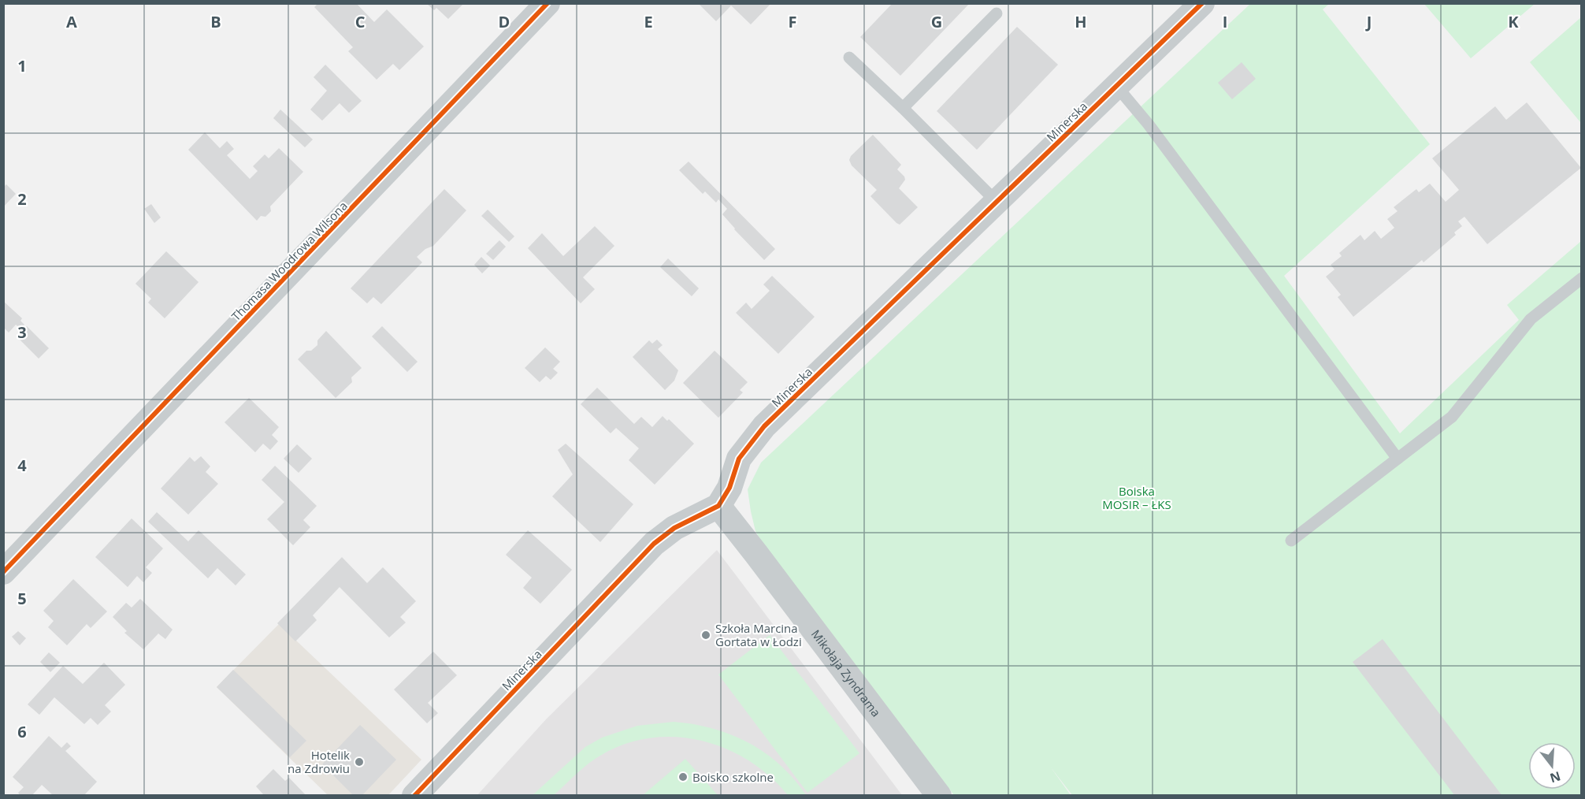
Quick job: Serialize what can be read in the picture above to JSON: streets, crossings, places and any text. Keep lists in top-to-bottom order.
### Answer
{
  "streets": {
    "street": ["Minerska", "Thomasa Woodrowa Wilsona", "Mikołaja Zyndrama"]
  },
  "crossings": [
    ["Minerska", "Mikołaja Zyndrama"]
  ],
  "parks": ["Boiska MOSIR – ŁKS"],
  "places": ["Szkoła Marcina Gortata w Łodzi", "Hotelik na Zdrowiu", "Boisko szkolne"],
  "north": "bottom",
  "grid": {
    "columns": [
      "A",
      "B",
      "C",
      "D",
      "E",
      "F",
      "G",
      "H",
      "I",
      "J",
      "K"
    ],
    "rows": [
      "1",
      "2",
      "3",
      "4",
      "5",
      "6"
    ]
  }
}
